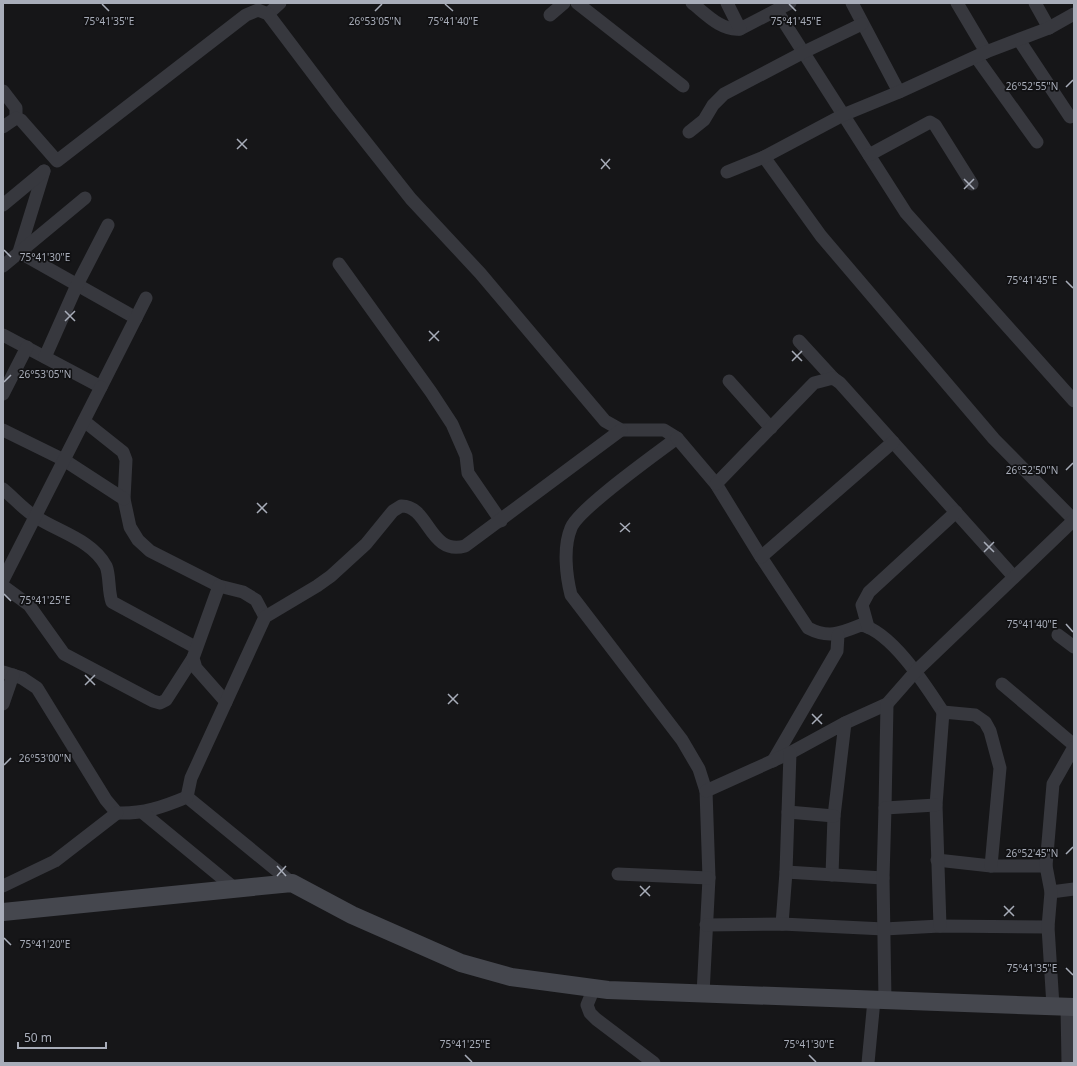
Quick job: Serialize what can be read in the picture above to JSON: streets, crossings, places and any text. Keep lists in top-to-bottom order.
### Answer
{
  "scale_bar": "50 m",
  "coordinates": [
    "75°41'35\"E",
    "26°53'05\"N",
    "75°41'40\"E",
    "75°41'45\"E",
    "26°52'55\"N",
    "75°41'30\"E",
    "26°52'50\"N",
    "75°41'25\"E",
    "26°53'00\"N",
    "26°52'45\"N",
    "75°41'20\"E"
  ]
}
